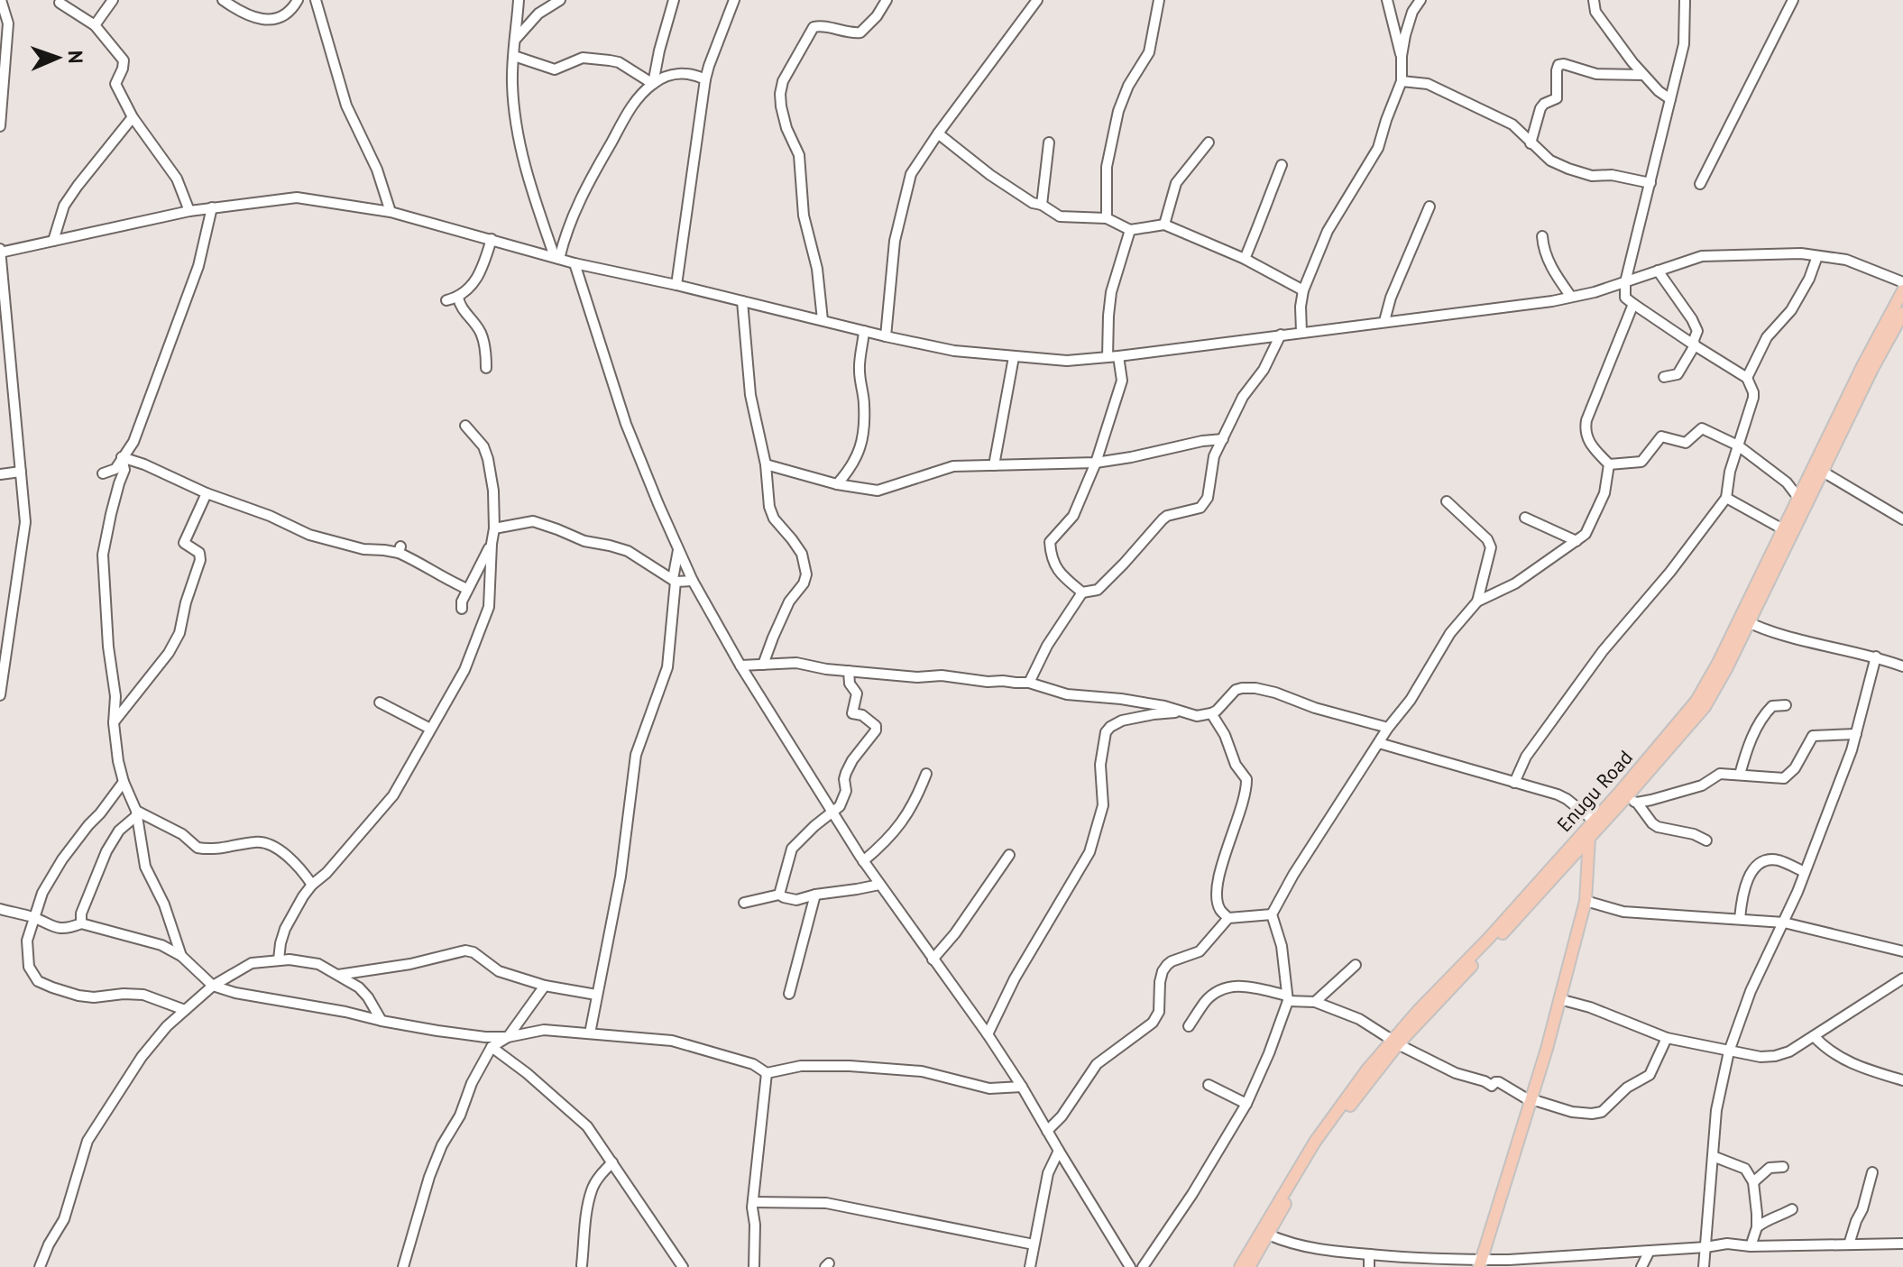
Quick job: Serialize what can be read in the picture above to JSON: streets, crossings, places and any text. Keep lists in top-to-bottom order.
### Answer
{
  "streets": {
    "main road": ["Enugu Road"]
  },
  "north": "right"
}
